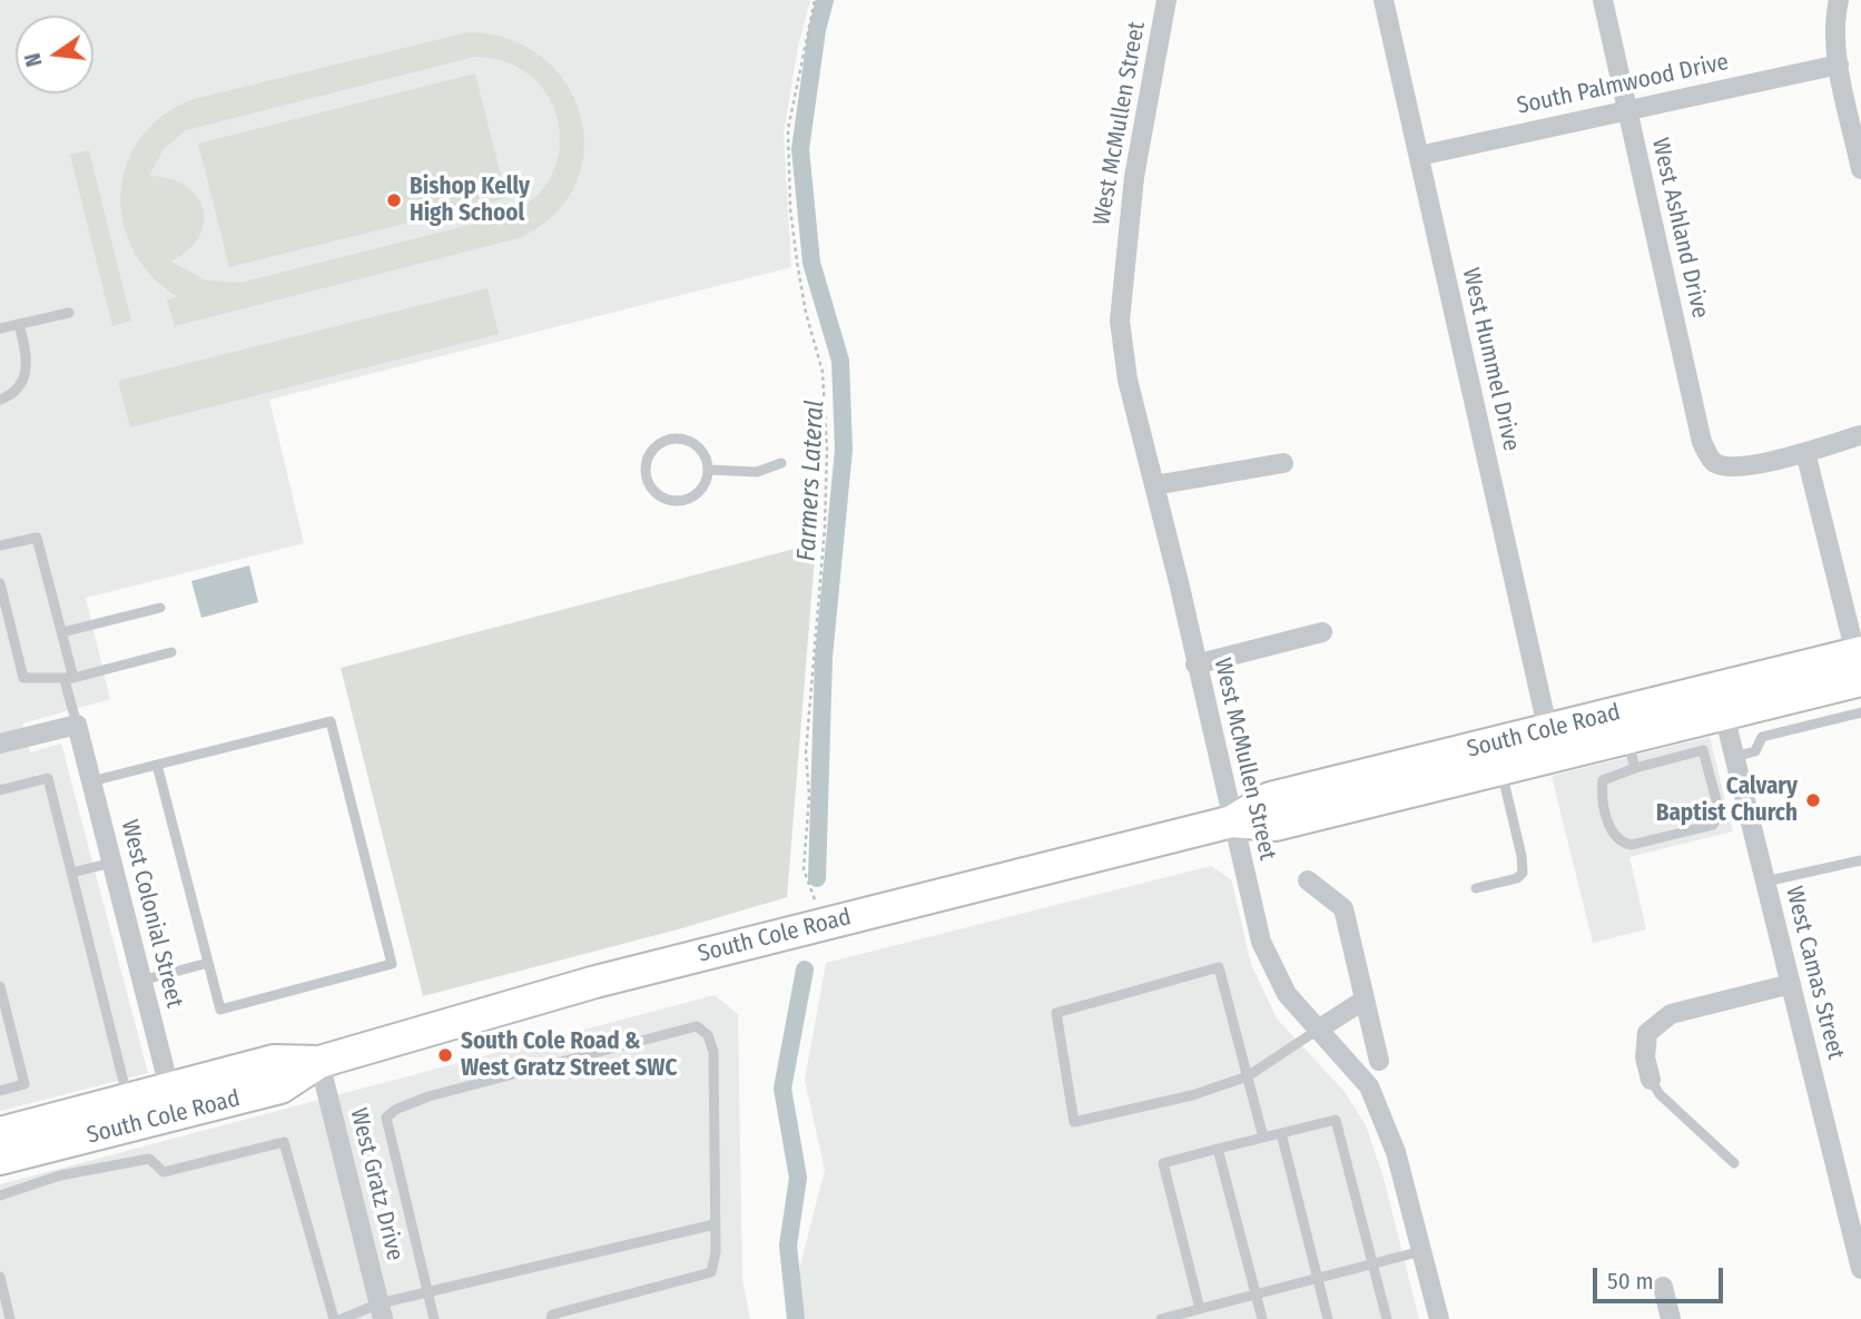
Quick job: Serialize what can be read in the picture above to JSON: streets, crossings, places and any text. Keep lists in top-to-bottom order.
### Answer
{
  "streets": {
    "main road": ["South Cole Road"],
    "street": [
      "South Palmwood Drive",
      "West McMullen Street",
      "West Ashland Drive",
      "West Hummel Drive",
      "West Colonial Street",
      "West Camas Street",
      "West Gratz Drive"
    ]
  },
  "crossings": [
    ["South Palmwood Drive", "West Ashland Drive"],
    ["South Palmwood Drive", "West Hummel Drive"],
    ["West McMullen Street", "South Cole Road"],
    ["West Hummel Drive", "South Cole Road"],
    ["South Cole Road", "West Colonial Street"],
    ["South Cole Road", "West Camas Street"],
    ["South Cole Road", "West Gratz Drive"]
  ],
  "water": ["Farmers Lateral"],
  "places": ["Bishop Kelly High School", "Calvary Baptist Church", "South Cole Road & West Gratz Street SWC"],
  "scale_bar": "50 m",
  "north": "left"
}
